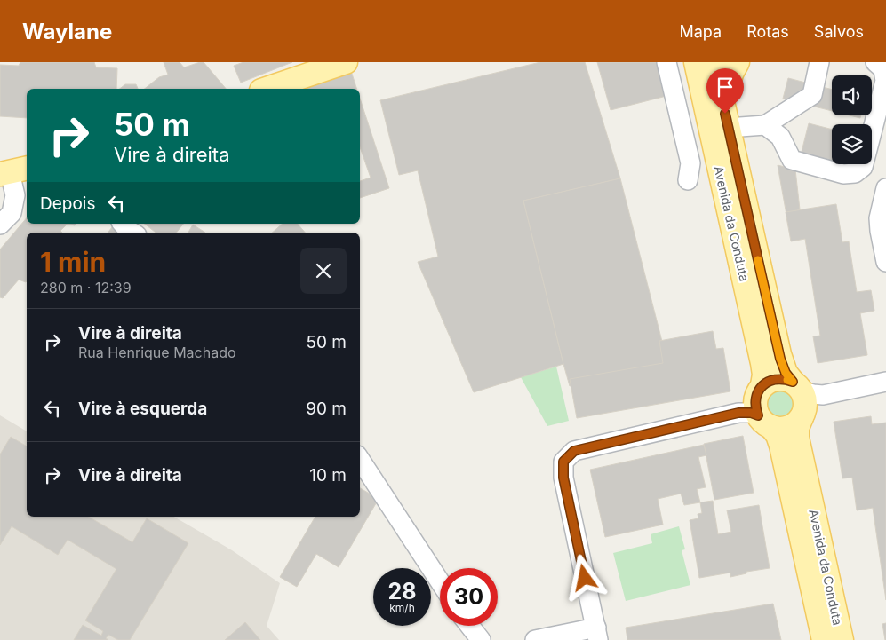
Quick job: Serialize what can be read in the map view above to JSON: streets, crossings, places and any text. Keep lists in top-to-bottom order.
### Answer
{
  "streets": {
    "main road": ["Avenida da Conduta"]
  },
  "page": {
    "header": "Waylane",
    "nav": ["Mapa", "Rotas", "Salvos"],
    "turn": ["50 m", "Vire à direita"],
    "then": "Depois",
    "heading": ["1 min", "280 m · 12:39"],
    "list": [
      {
        "name": "Vire à direita",
        "note": "Rua Henrique Machado",
        "value": "50 m"
      },
      {
        "name": "Vire à esquerda",
        "value": "90 m"
      },
      {
        "name": "Vire à direita",
        "value": "10 m"
      }
    ],
    "speed": "28 km/h",
    "limit": "30"
  }
}
